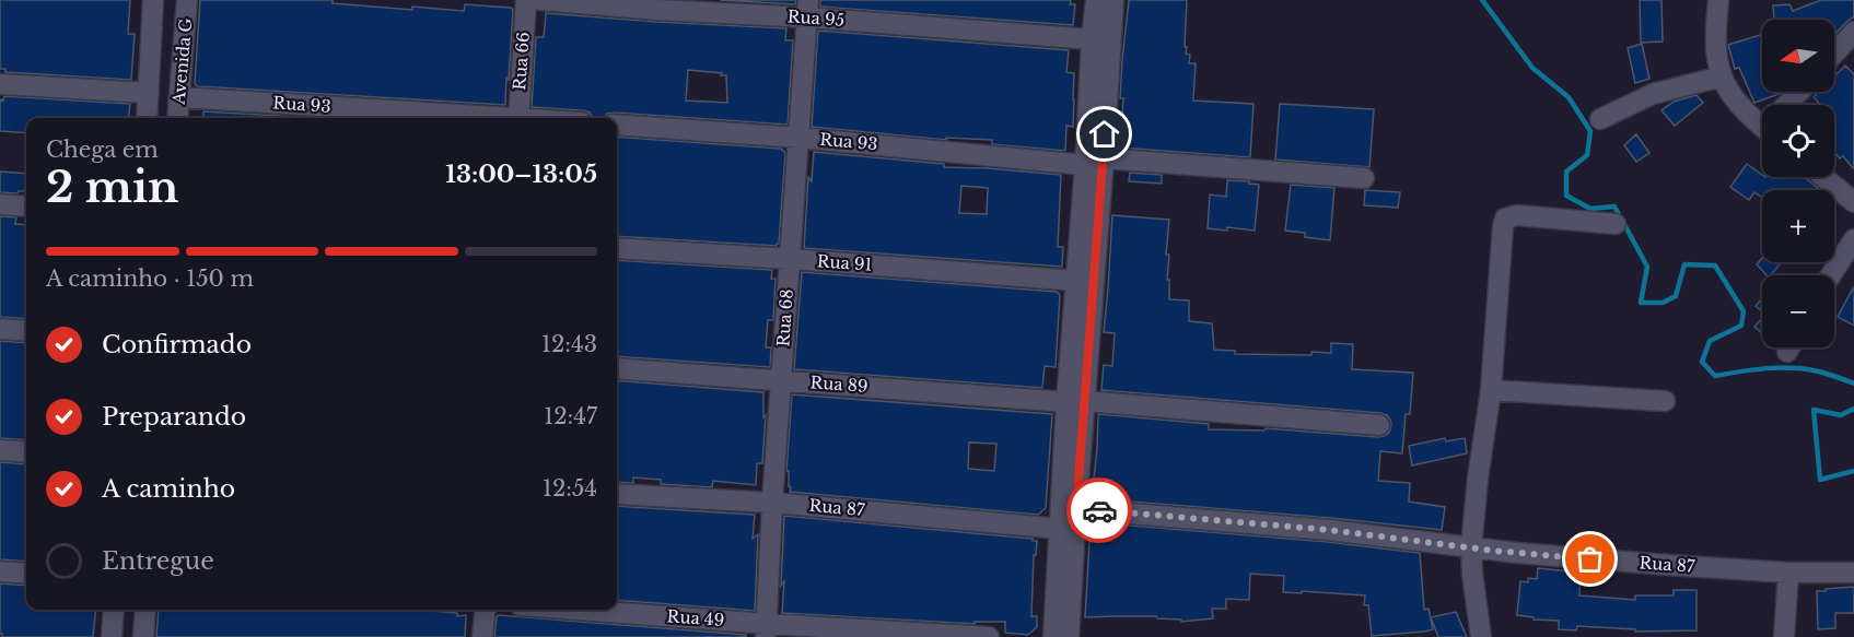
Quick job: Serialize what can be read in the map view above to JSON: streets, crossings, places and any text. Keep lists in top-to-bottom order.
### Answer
{
  "streets": {
    "street": [
      "Rua 95",
      "Avenida G",
      "Rua 66",
      "Rua 93",
      "Rua 91",
      "Rua 68",
      "Rua 89",
      "Rua 87",
      "Rua 49"
    ]
  },
  "crossings": [
    ["Rua 95", "Rua 68"],
    ["Avenida G", "Rua 93"],
    ["Rua 93", "Rua 68"],
    ["Rua 91", "Rua 68"],
    ["Rua 68", "Rua 89"],
    ["Rua 68", "Rua 87"],
    ["Rua 68", "Rua 49"]
  ],
  "north": "left",
  "page": {
    "map_buttons": ["+", "−"],
    "heading": ["2 min", "Chega em", "13:00–13:05"],
    "bar": "A caminho · 150 m",
    "list": [
      ["Confirmado", "12:43"],
      ["Preparando", "12:47"],
      ["A caminho", "12:54"],
      "Entregue"
    ]
  }
}
